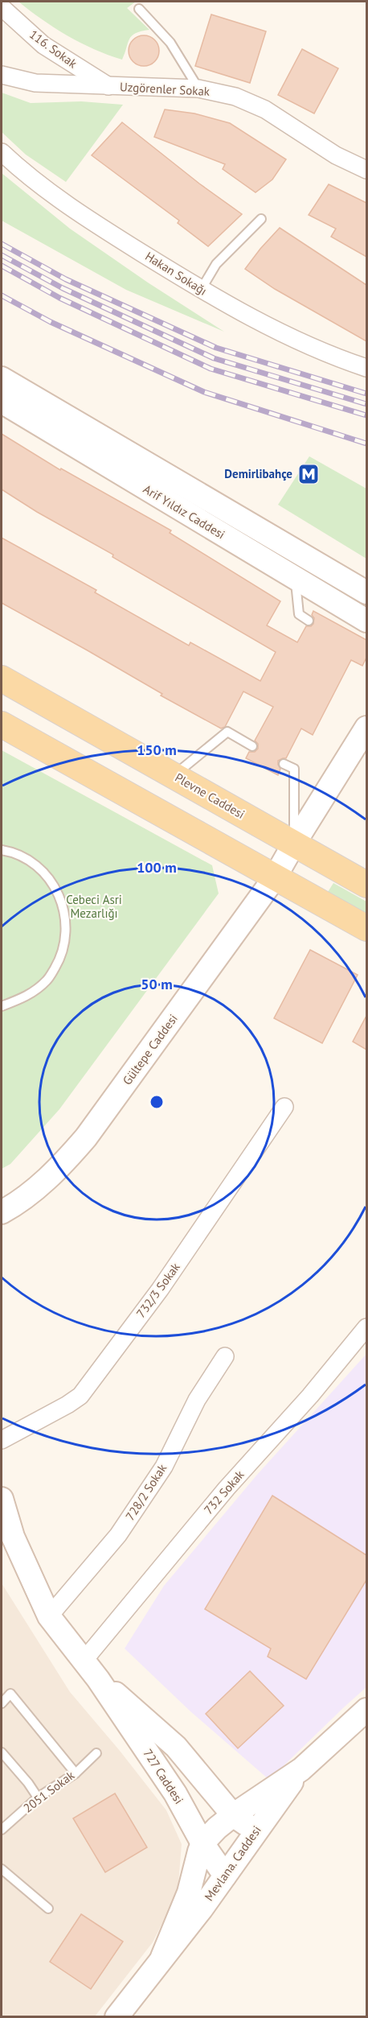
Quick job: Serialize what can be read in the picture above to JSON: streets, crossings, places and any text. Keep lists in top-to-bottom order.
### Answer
{
  "streets": {
    "main road": ["Plevne Caddesi"],
    "street": [
      "116. Sokak",
      "Uzgörenler Sokak",
      "Hakan Sokağı",
      "Arif Yıldız Caddesi",
      "Gültepe Caddesi",
      "732/3 Sokak",
      "728/2 Sokak",
      "732 Sokak",
      "727 Caddesi",
      "Mevlana. Caddesi"
    ],
    "lane": ["2051 Sokak"]
  },
  "crossings": [
    ["116. Sokak", "Uzgörenler Sokak"],
    ["Plevne Caddesi", "Gültepe Caddesi"],
    ["728/2 Sokak", "727 Caddesi"],
    ["732 Sokak", "727 Caddesi"],
    ["727 Caddesi", "Mevlana. Caddesi"]
  ],
  "parks": ["Cebeci Asri Mezarlığı"],
  "places": {
    "metro station": ["Demirlibahçe"]
  },
  "rings": ["150 m", "100 m", "50 m"]
}
